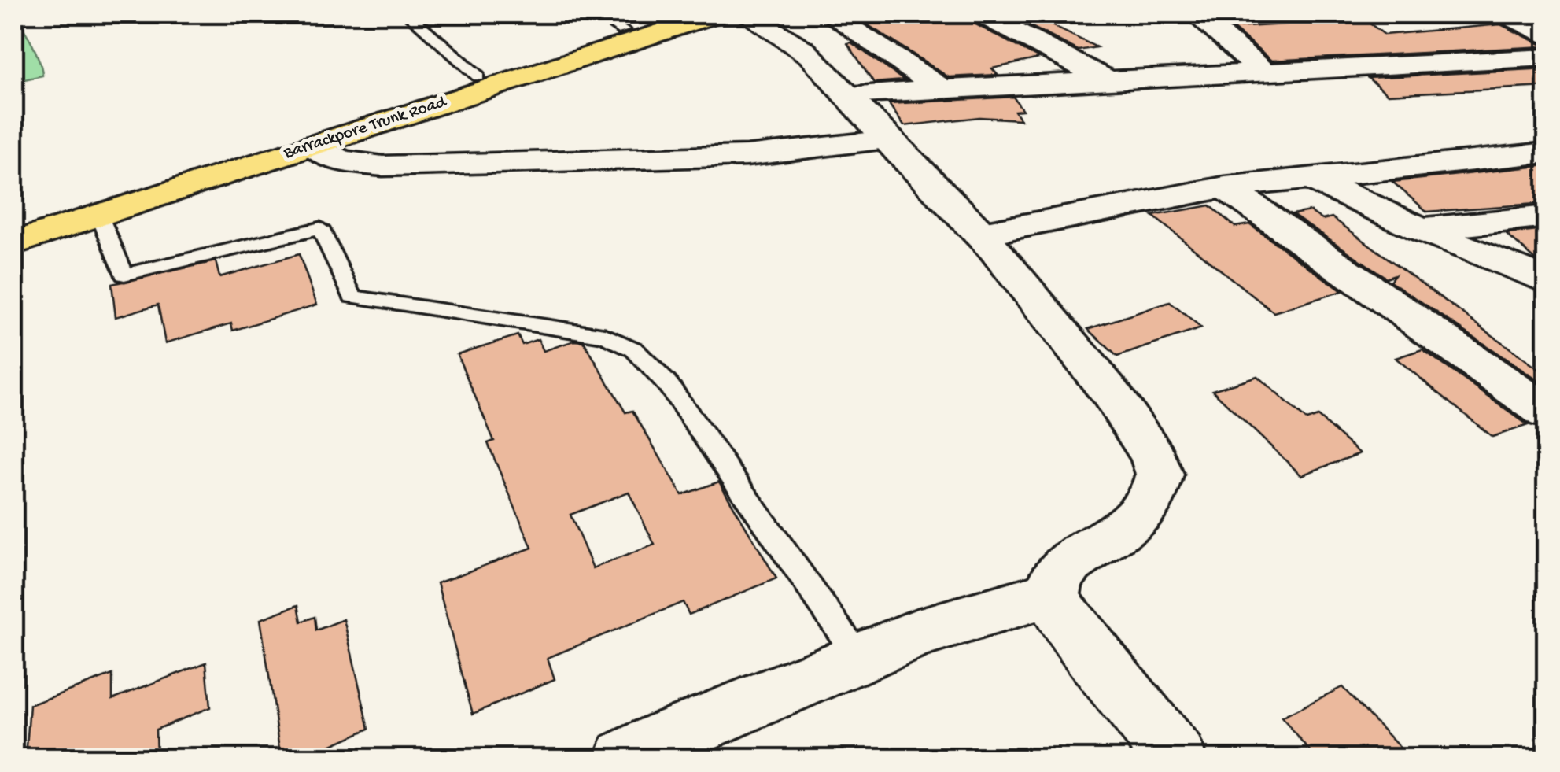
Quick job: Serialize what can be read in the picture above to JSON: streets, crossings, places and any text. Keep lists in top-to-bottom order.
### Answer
{
  "streets": {
    "main road": ["Barrackpore Trunk Road"]
  }
}
